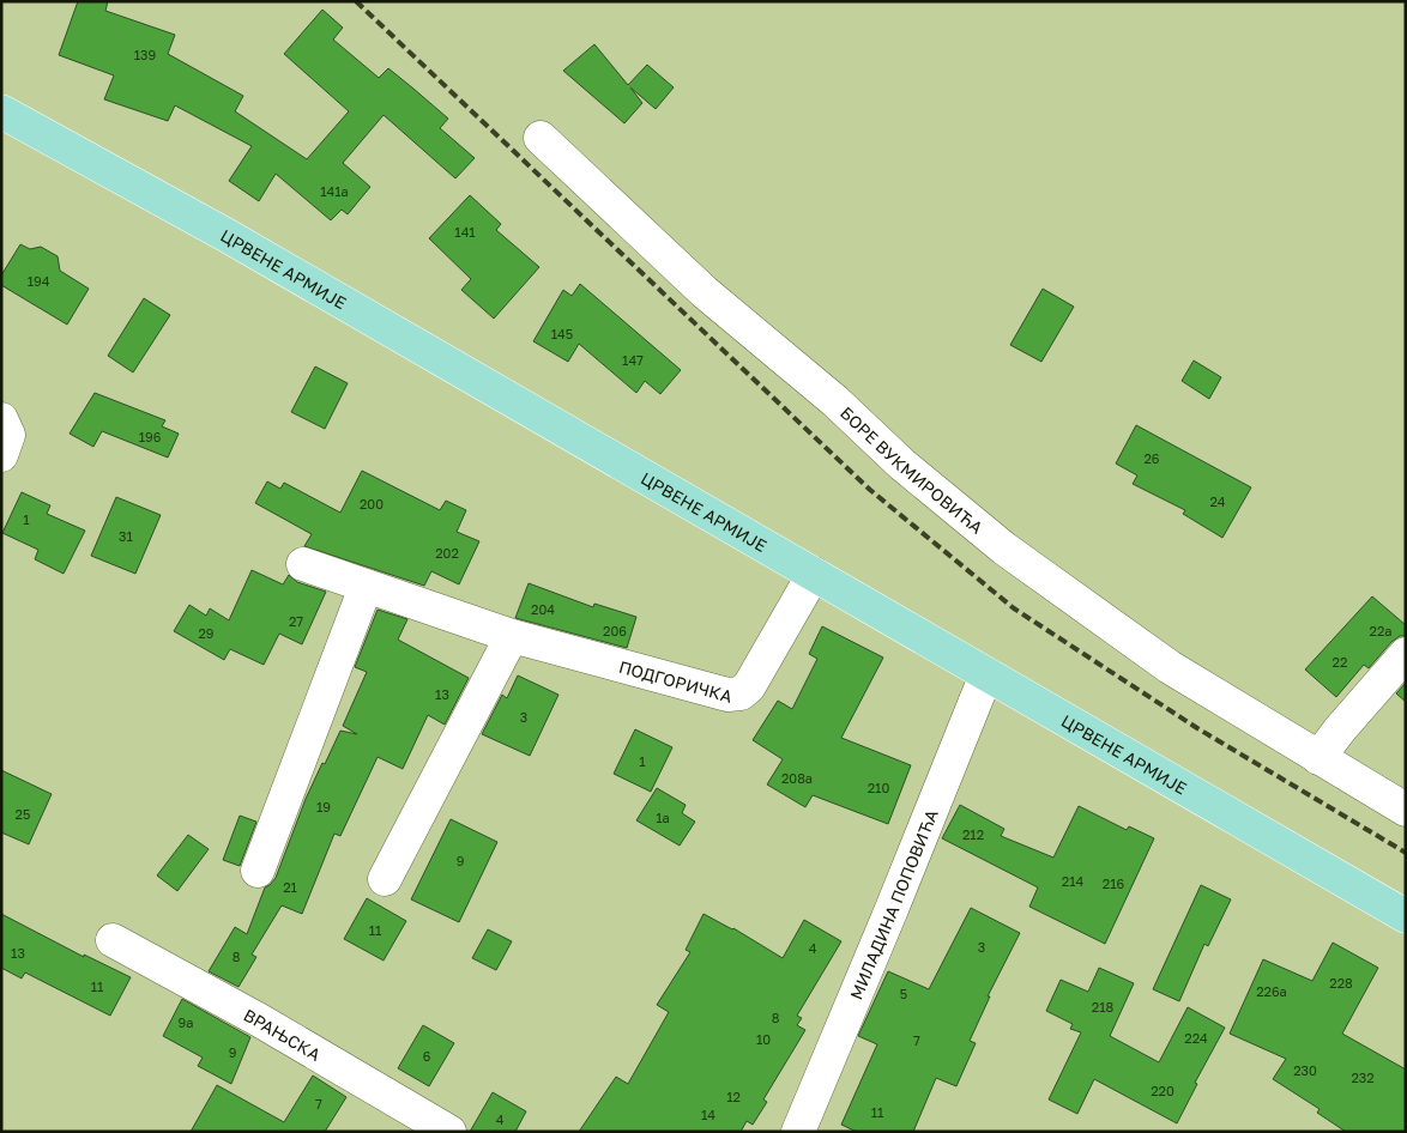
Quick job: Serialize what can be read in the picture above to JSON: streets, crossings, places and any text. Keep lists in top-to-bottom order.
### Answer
{
  "streets": {
    "main road": ["ЦРВЕНЕ АРМИЈЕ"],
    "street": [
      "БОРЕ ВУКМИРОВИЋА",
      "ПОДГОРИЧКА",
      "МИЛАДИНА ПОПОВИЋА",
      "ВРАЊСКА"
    ]
  },
  "crossings": [
    ["ЦРВЕНЕ АРМИЈЕ", "ПОДГОРИЧКА"],
    ["ЦРВЕНЕ АРМИЈЕ", "МИЛАДИНА ПОПОВИЋА"]
  ],
  "house_numbers": [
    "139",
    "141a",
    "141",
    "194",
    "145",
    "147",
    "196",
    "26",
    "24",
    "200",
    "1",
    "31",
    "202",
    "204",
    "27",
    "206",
    "22a",
    "29",
    "22",
    "13",
    "3",
    "1",
    "208a",
    "210",
    "19",
    "25",
    "1a",
    "212",
    "9",
    "214",
    "216",
    "21",
    "11",
    "3",
    "4",
    "13",
    "8",
    "228",
    "11",
    "226a",
    "5",
    "218",
    "8",
    "9a",
    "224",
    "10",
    "7",
    "9",
    "6",
    "230",
    "232",
    "220",
    "12",
    "7",
    "11",
    "14",
    "4"
  ]
}
